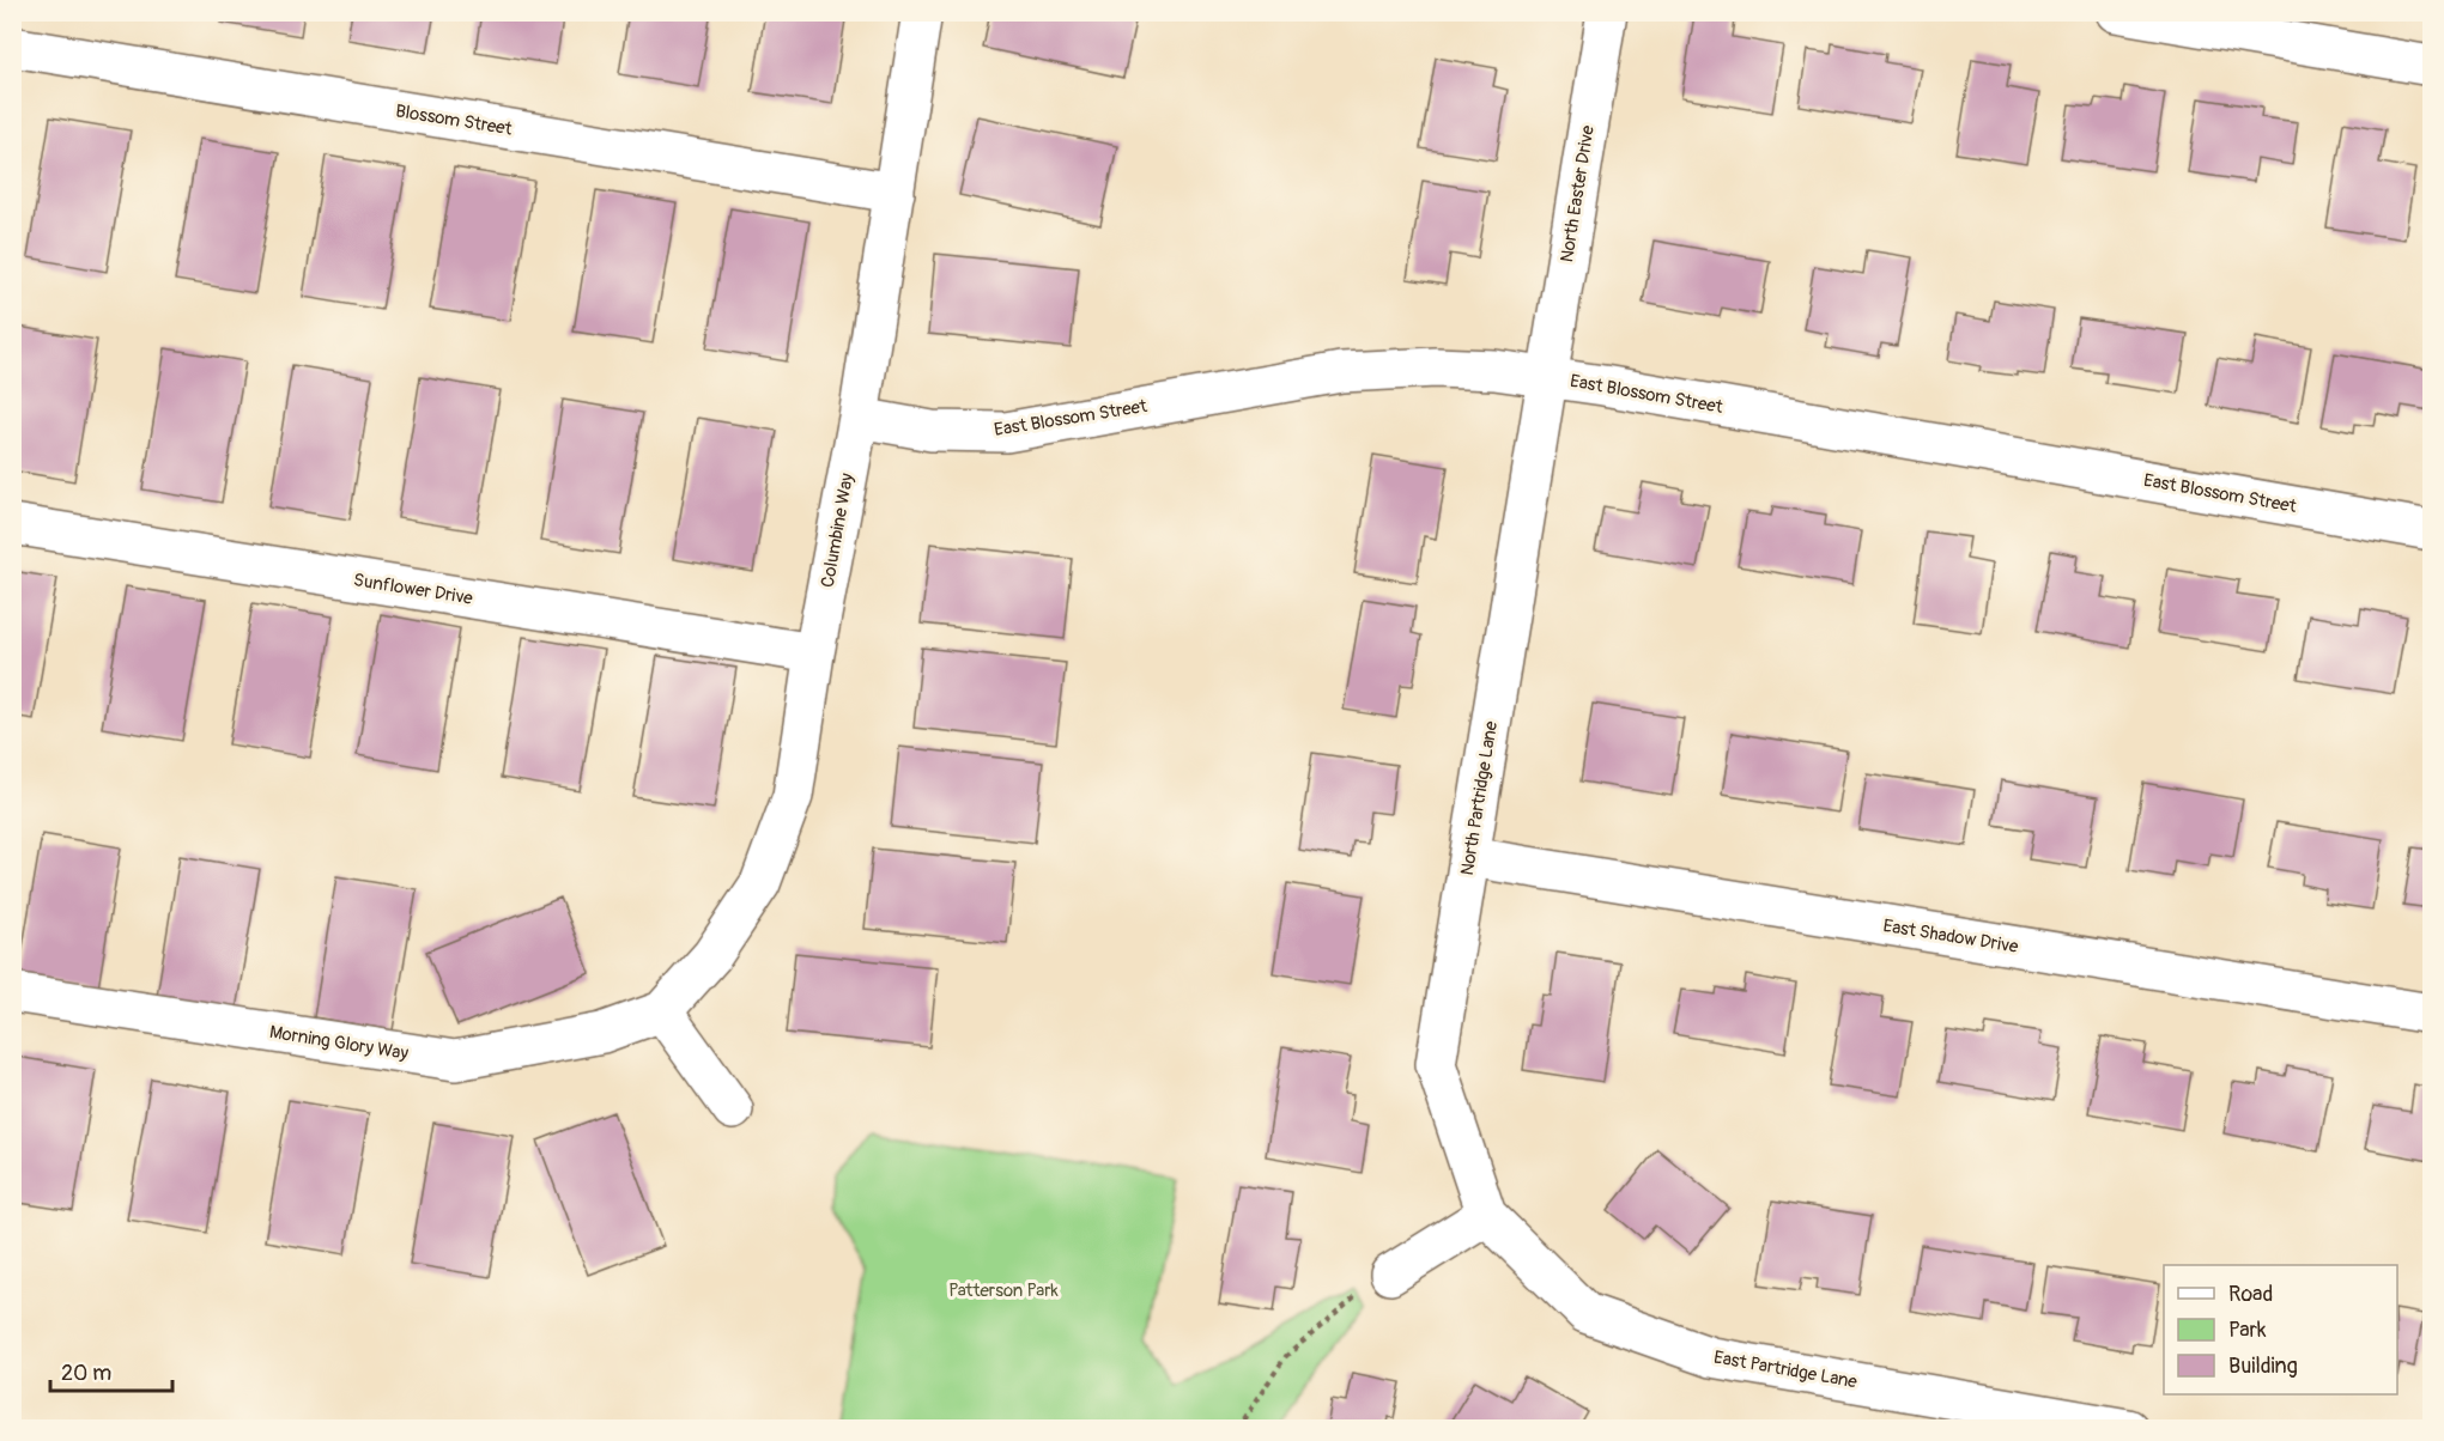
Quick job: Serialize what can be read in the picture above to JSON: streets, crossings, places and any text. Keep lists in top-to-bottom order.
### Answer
{
  "streets": {
    "street": [
      "Blossom Street",
      "North Easter Drive",
      "East Blossom Street",
      "Columbine Way",
      "Sunflower Drive",
      "North Partridge Lane",
      "East Shadow Drive",
      "Morning Glory Way",
      "East Partridge Lane"
    ]
  },
  "crossings": [
    ["Blossom Street", "Columbine Way"],
    ["North Easter Drive", "East Blossom Street"],
    ["North Easter Drive", "North Partridge Lane"],
    ["East Blossom Street", "Columbine Way"],
    ["East Blossom Street", "North Partridge Lane"],
    ["Columbine Way", "Sunflower Drive"],
    ["Columbine Way", "Morning Glory Way"],
    ["North Partridge Lane", "East Shadow Drive"],
    ["North Partridge Lane", "East Partridge Lane"]
  ],
  "parks": ["Patterson Park"],
  "legend": ["Road", "Park", "Building"],
  "scale_bar": "20 m"
}
